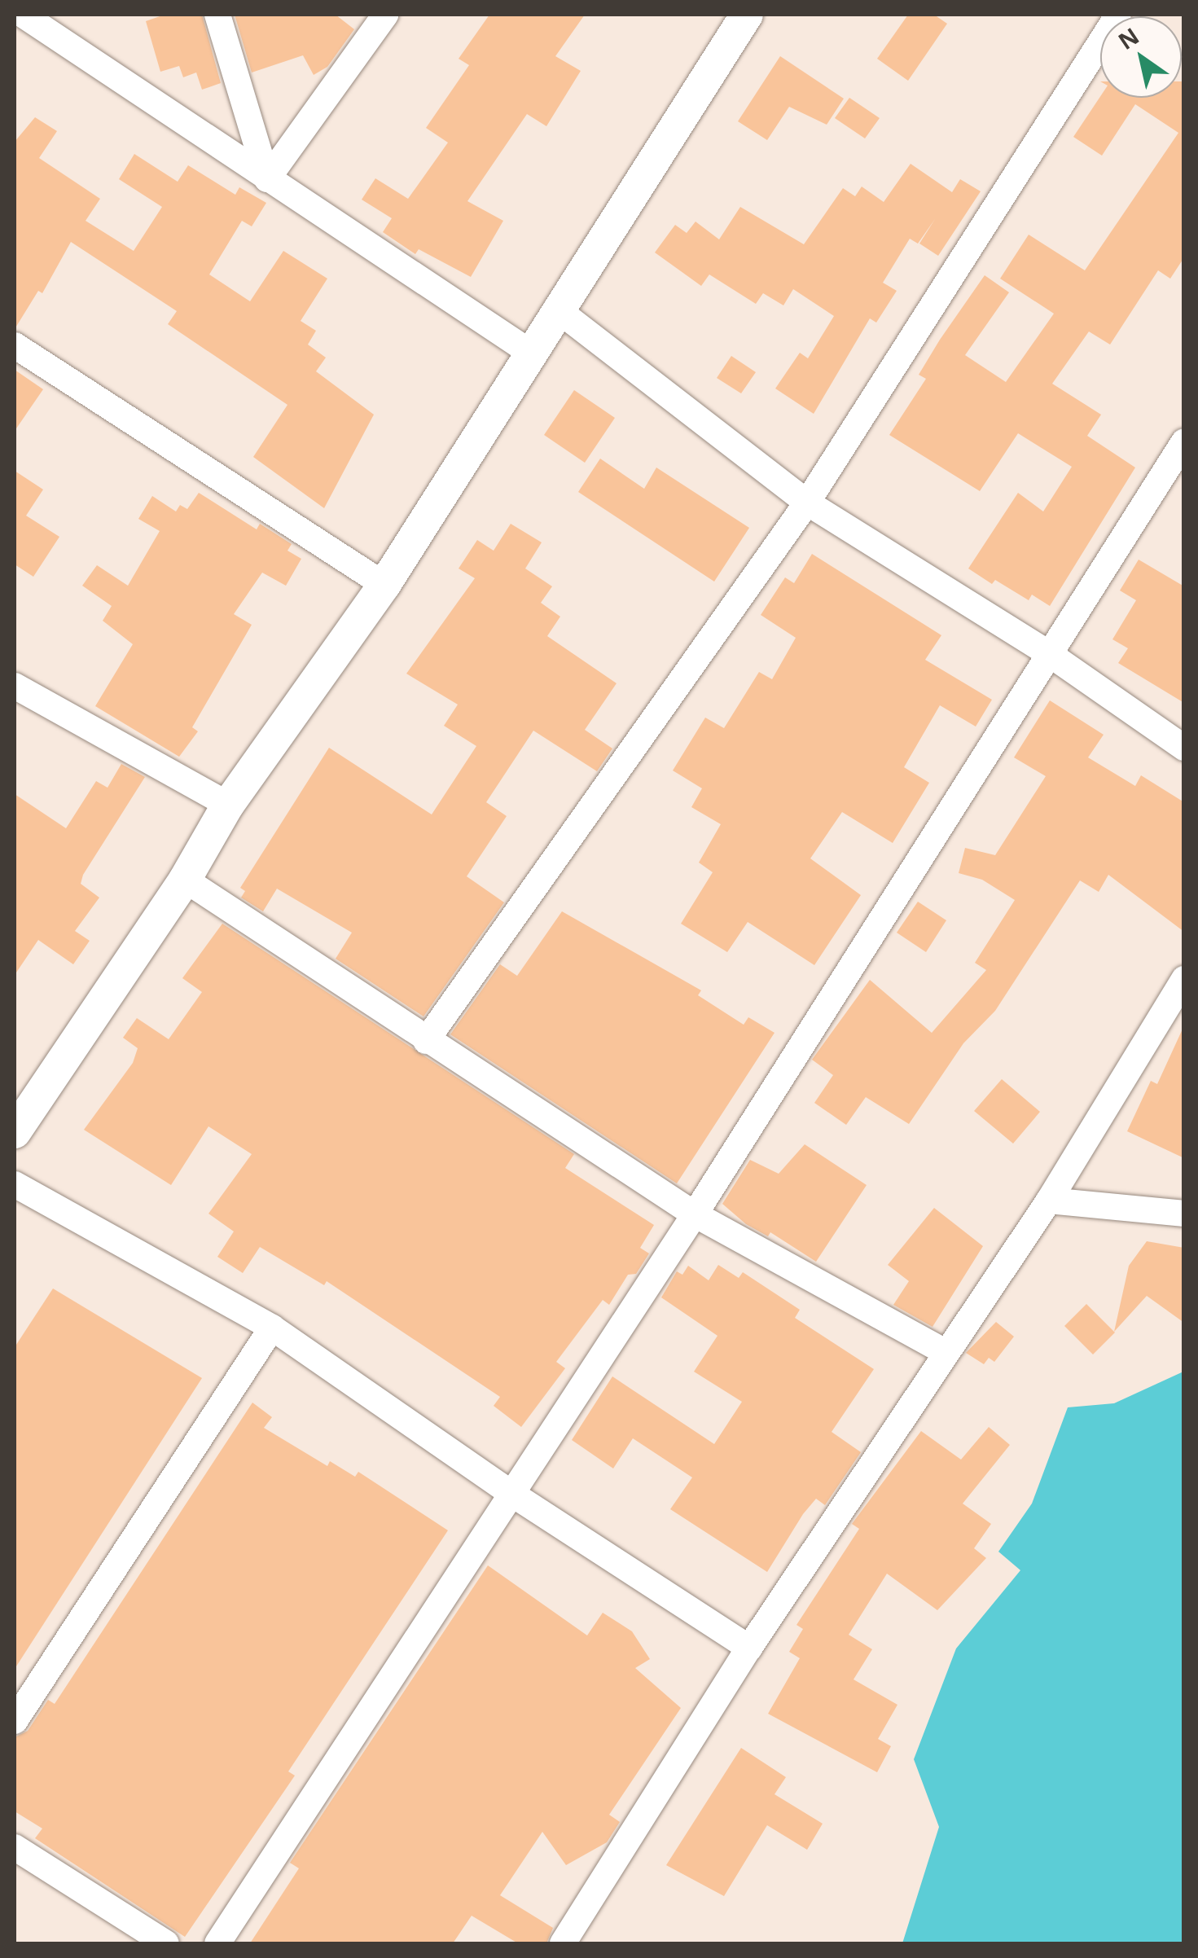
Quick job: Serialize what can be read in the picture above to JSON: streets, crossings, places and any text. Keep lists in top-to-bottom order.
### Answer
{
  "north": "top left"
}
